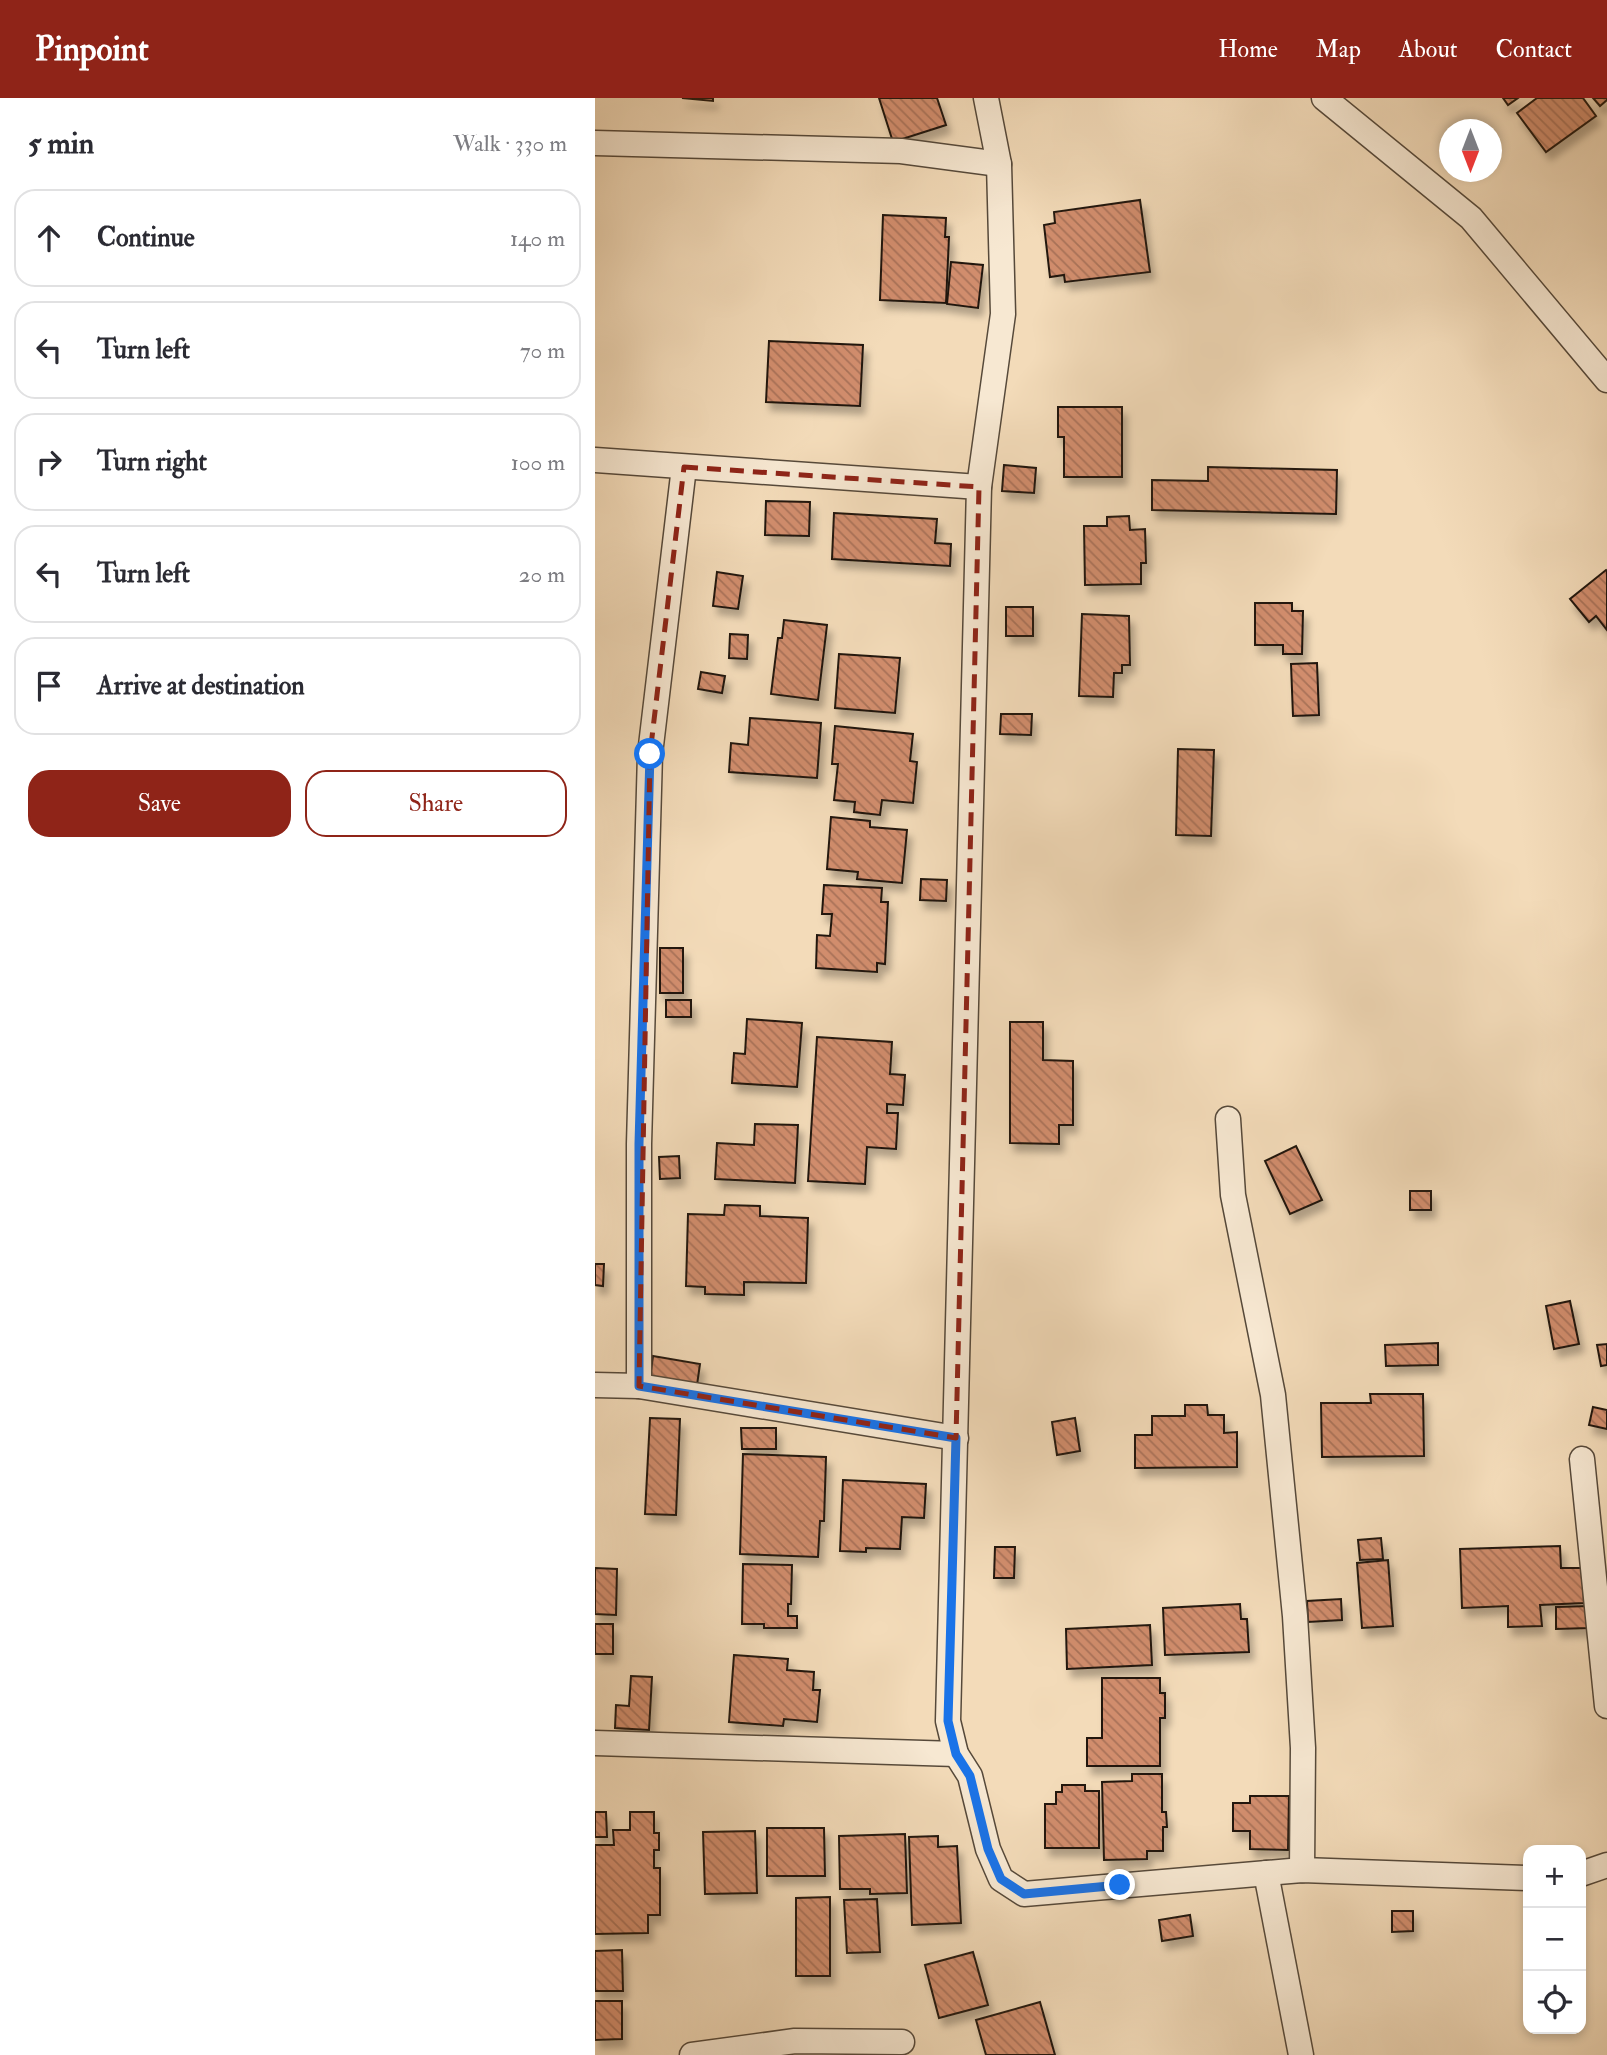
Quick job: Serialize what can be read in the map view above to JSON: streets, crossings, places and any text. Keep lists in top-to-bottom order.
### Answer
{
  "north": "bottom",
  "page": {
    "header": "Pinpoint",
    "nav": [
      "Home",
      "Map",
      "About",
      "Contact"
    ],
    "heading": ["5 min", "Walk · 330 m"],
    "list": [
      ["Continue", "140 m"],
      ["Turn left", "70 m"],
      ["Turn right", "100 m"],
      ["Turn left", "20 m"],
      "Arrive at destination"
    ],
    "buttons": ["Save", "Share"],
    "map_buttons": ["+", "−"]
  }
}
